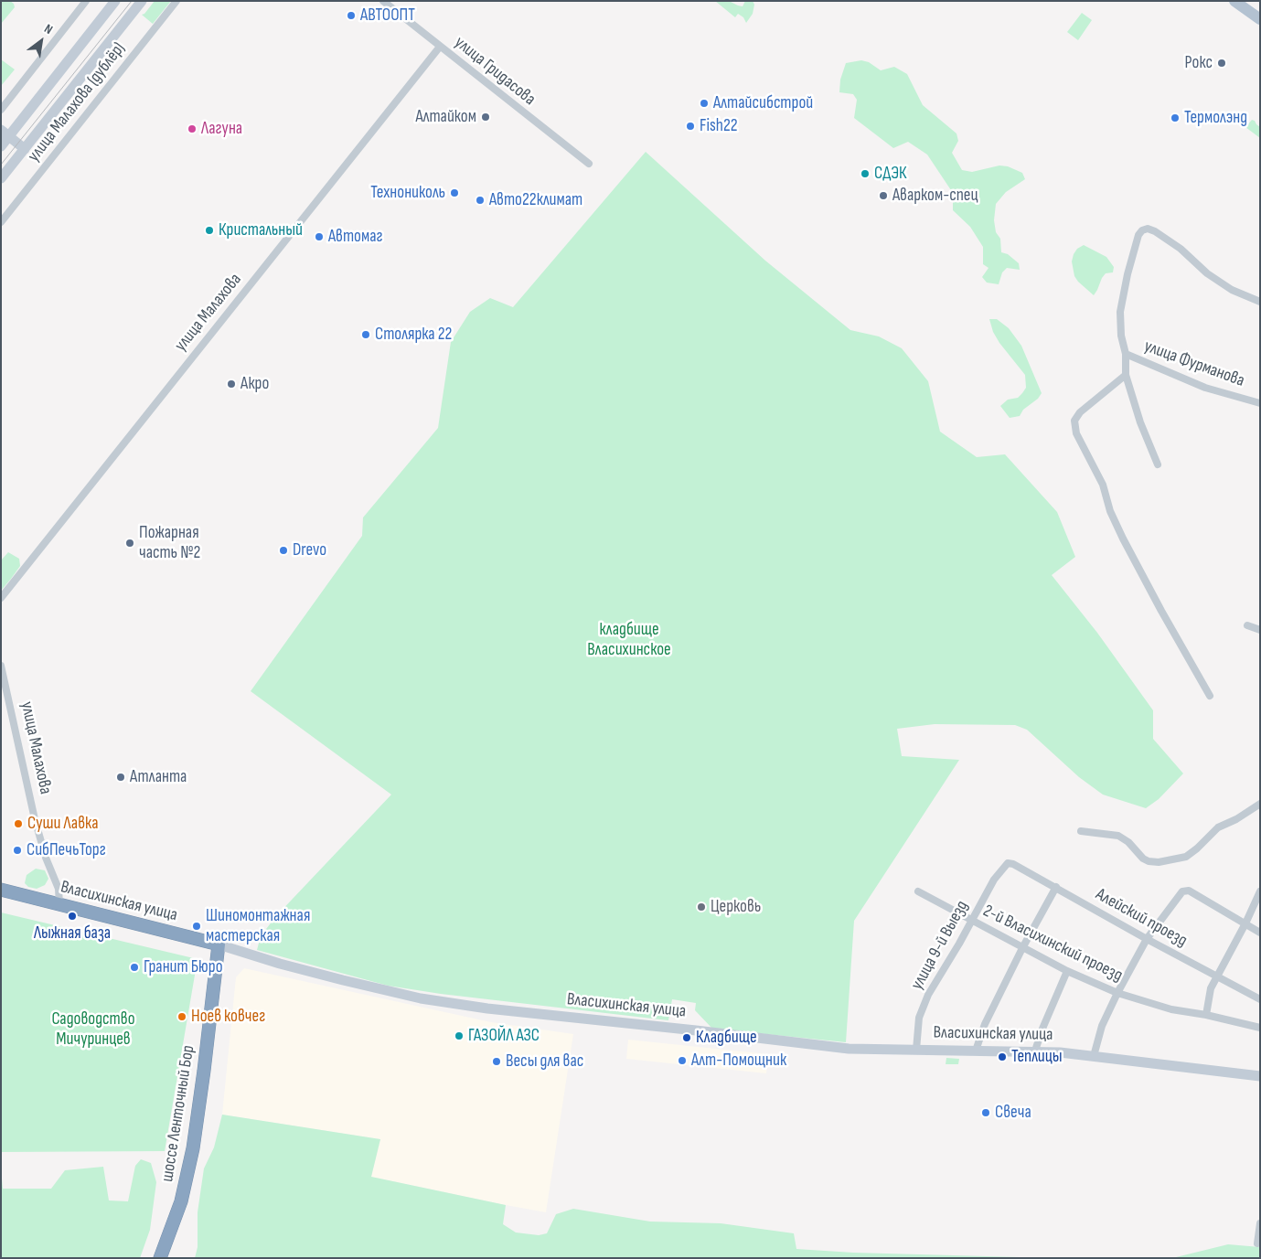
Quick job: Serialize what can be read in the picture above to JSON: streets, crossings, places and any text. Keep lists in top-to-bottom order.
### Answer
{
  "streets": {
    "highway": ["Власихинская улица", "шоссе Ленточный Бор"],
    "street": [
      "улица Гридасова",
      "улица Малахова (дублёр)",
      "улица Малахова",
      "улица Фурманова",
      "Алейский проезд",
      "2-й Власихинский проезд",
      "улица 9-й Выезд"
    ]
  },
  "crossings": [
    ["улица Гридасова", "улица Малахова"],
    ["улица Малахова", "Власихинская улица"],
    ["Власихинская улица", "улица 9-й Выезд"],
    ["Власихинская улица", "шоссе Ленточный Бор"],
    ["Алейский проезд", "улица 9-й Выезд"],
    ["2-й Власихинский проезд", "улица 9-й Выезд"]
  ],
  "parks": ["кладбище Власихинское", "Садоводство Мичуринцев"],
  "places": [
    "АВТООПТ",
    "Рокс",
    "Алтайсибстрой",
    "Алтайком",
    "Термолэнд",
    "Fish22",
    "Лагуна",
    "СДЭК",
    "Технониколь",
    "Аварком-спец",
    "Авто22климат",
    "Кристальный",
    "Автомаг",
    "Столярка 22",
    "Акро",
    "Пожарная часть №2",
    "Drevo",
    "Атланта",
    "Суши Лавка",
    "СибПечьТорг",
    "Церковь",
    "Лыжная база",
    "Шиномонтажная мастерская",
    "Гранит Бюро",
    "Ноев ковчег",
    "ГАЗОЙЛ АЗС",
    "Кладбище",
    "Теплицы",
    "Алт-Помощник",
    "Весы для вас",
    "Свеча"
  ],
  "north": "top right"
}
